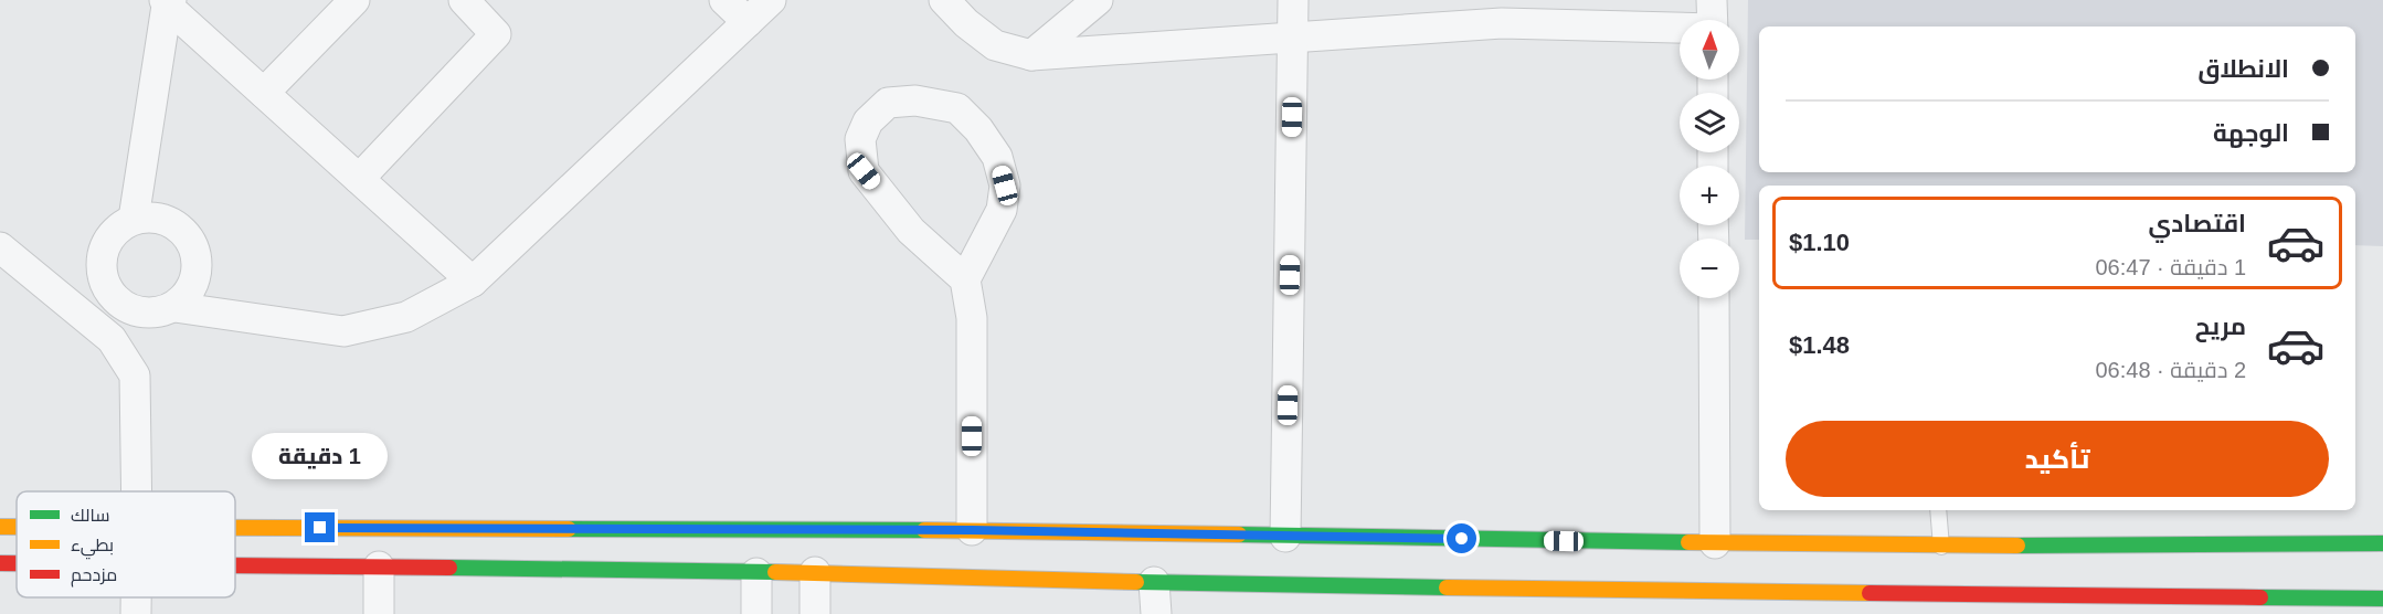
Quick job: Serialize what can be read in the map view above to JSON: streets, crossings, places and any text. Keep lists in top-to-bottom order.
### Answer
{
  "legend": ["سالك", "بطيء", "مزدحم"],
  "north": "top",
  "page": {
    "map_buttons": ["+", "−"],
    "banner": ["الانطلاق", "الوجهة"],
    "list": [
      {
        "name": "اقتصادي",
        "note": "1 دقيقة · 06:47",
        "value": "$1.10"
      },
      {
        "name": "مريح",
        "note": "2 دقيقة · 06:48",
        "value": "$1.48"
      }
    ],
    "buttons": "تأكيد",
    "bubble": "1 دقيقة"
  }
}
